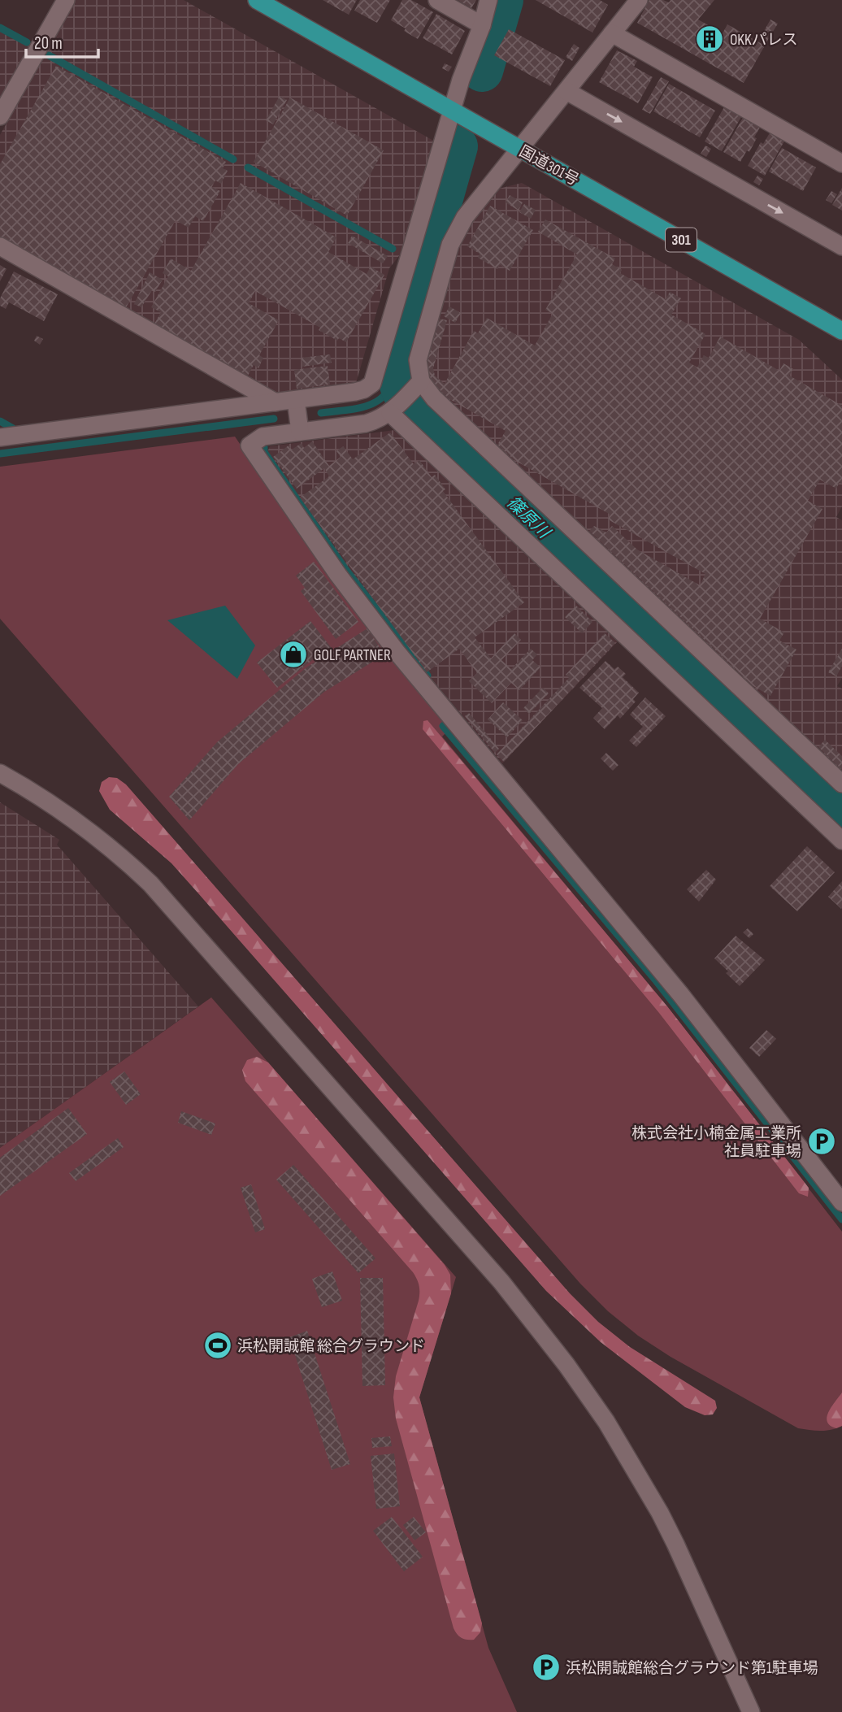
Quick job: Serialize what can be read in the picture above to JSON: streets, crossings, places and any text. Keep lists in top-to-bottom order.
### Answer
{
  "streets": {
    "highway": ["国道301号", "301"]
  },
  "water": ["篠原川"],
  "places": {
    "building": ["OKKパレス"],
    "shop": ["GOLF PARTNER"],
    "parking": ["株式会社小楠金属工業所 社員駐車場", "浜松開誠館総合グラウンド第1駐車場"],
    "sports": ["浜松開誠館 総合グラウンド"]
  },
  "scale_bar": "20 m"
}
